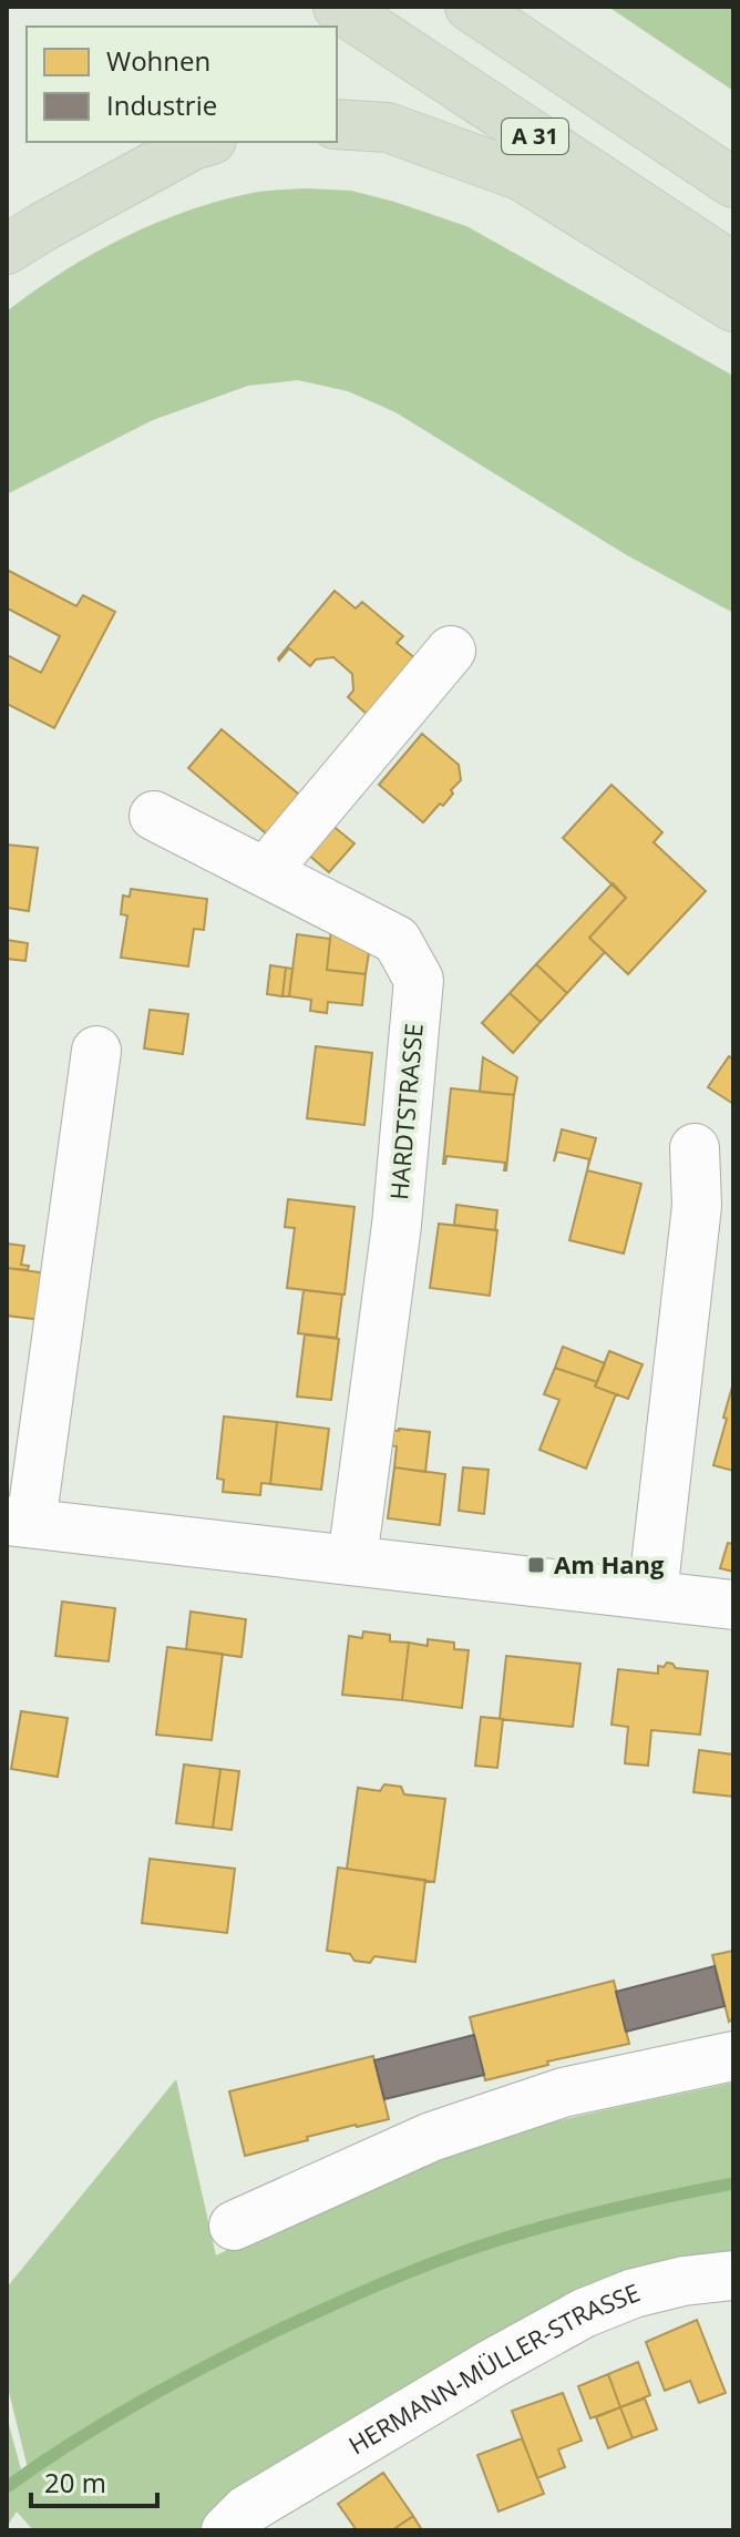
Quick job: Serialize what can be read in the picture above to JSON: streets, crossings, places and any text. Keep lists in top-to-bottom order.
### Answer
{
  "streets": {
    "highway": ["A 31"],
    "street": ["HARDTSTRASSE", "HERMANN-MÜLLER-STRASSE"]
  },
  "places": {
    "transit": ["Am Hang"]
  },
  "legend": ["Wohnen", "Industrie"],
  "scale_bar": "20 m"
}
